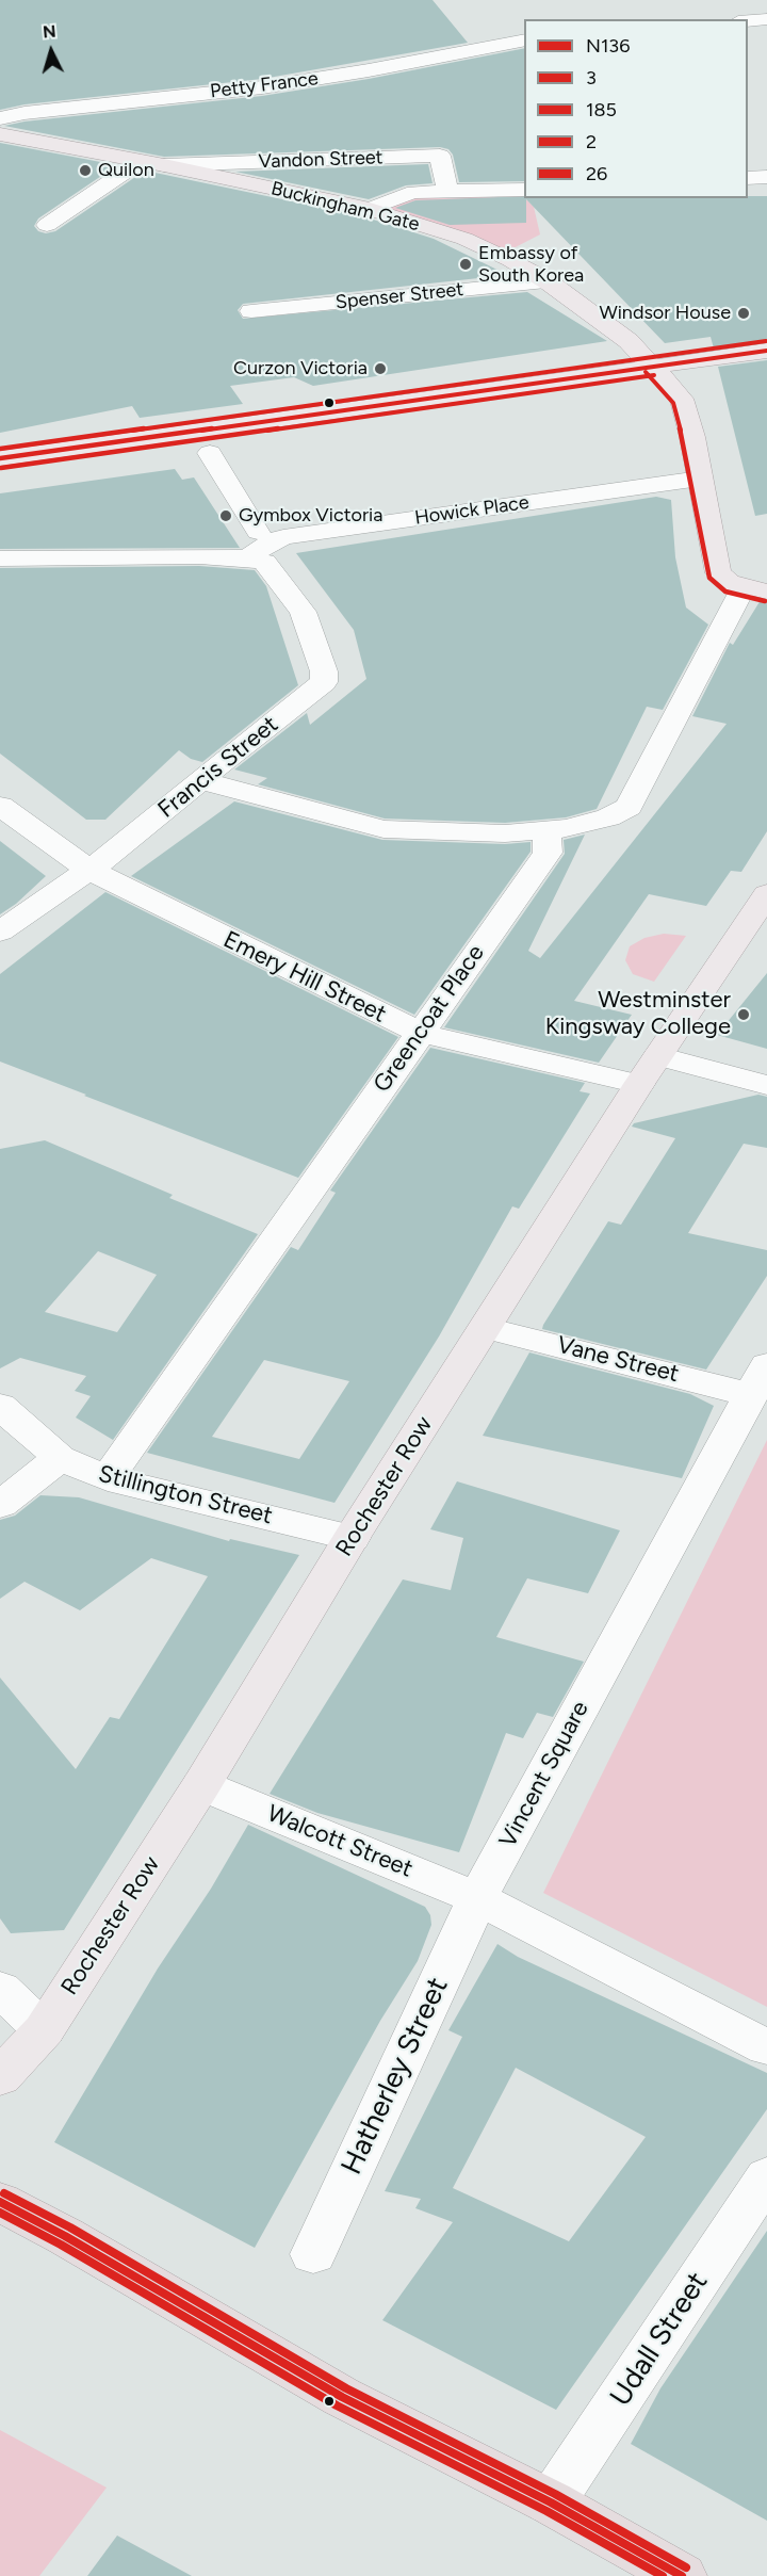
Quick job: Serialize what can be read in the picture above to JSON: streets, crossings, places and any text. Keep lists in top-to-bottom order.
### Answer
{
  "streets": {
    "main road": ["Buckingham Gate", "Rochester Row"],
    "street": [
      "Petty France",
      "Vandon Street",
      "Spenser Street",
      "Howick Place",
      "Francis Street",
      "Emery Hill Street",
      "Greencoat Place",
      "Vane Street",
      "Stillington Street",
      "Vincent Square",
      "Walcott Street",
      "Hatherley Street",
      "Udall Street"
    ]
  },
  "crossings": [
    ["Vandon Street", "Buckingham Gate"],
    ["Buckingham Gate", "Spenser Street"],
    ["Buckingham Gate", "Howick Place"],
    ["Howick Place", "Francis Street"],
    ["Francis Street", "Emery Hill Street"],
    ["Emery Hill Street", "Greencoat Place"],
    ["Emery Hill Street", "Rochester Row"],
    ["Greencoat Place", "Stillington Street"],
    ["Vane Street", "Rochester Row"],
    ["Vane Street", "Vincent Square"],
    ["Rochester Row", "Stillington Street"],
    ["Rochester Row", "Walcott Street"],
    ["Vincent Square", "Walcott Street"],
    ["Vincent Square", "Hatherley Street"],
    ["Walcott Street", "Hatherley Street"]
  ],
  "places": [
    "Quilon",
    "Embassy of South Korea",
    "Windsor House",
    "Curzon Victoria",
    "Gymbox Victoria",
    "Westminster Kingsway College"
  ],
  "lines": [
    "transit line 26",
    "transit line N136",
    "transit line 3",
    "transit line 2",
    "transit line 185"
  ],
  "legend": [
    "N136",
    "3",
    "185",
    "2",
    "26"
  ],
  "north": "top"
}
